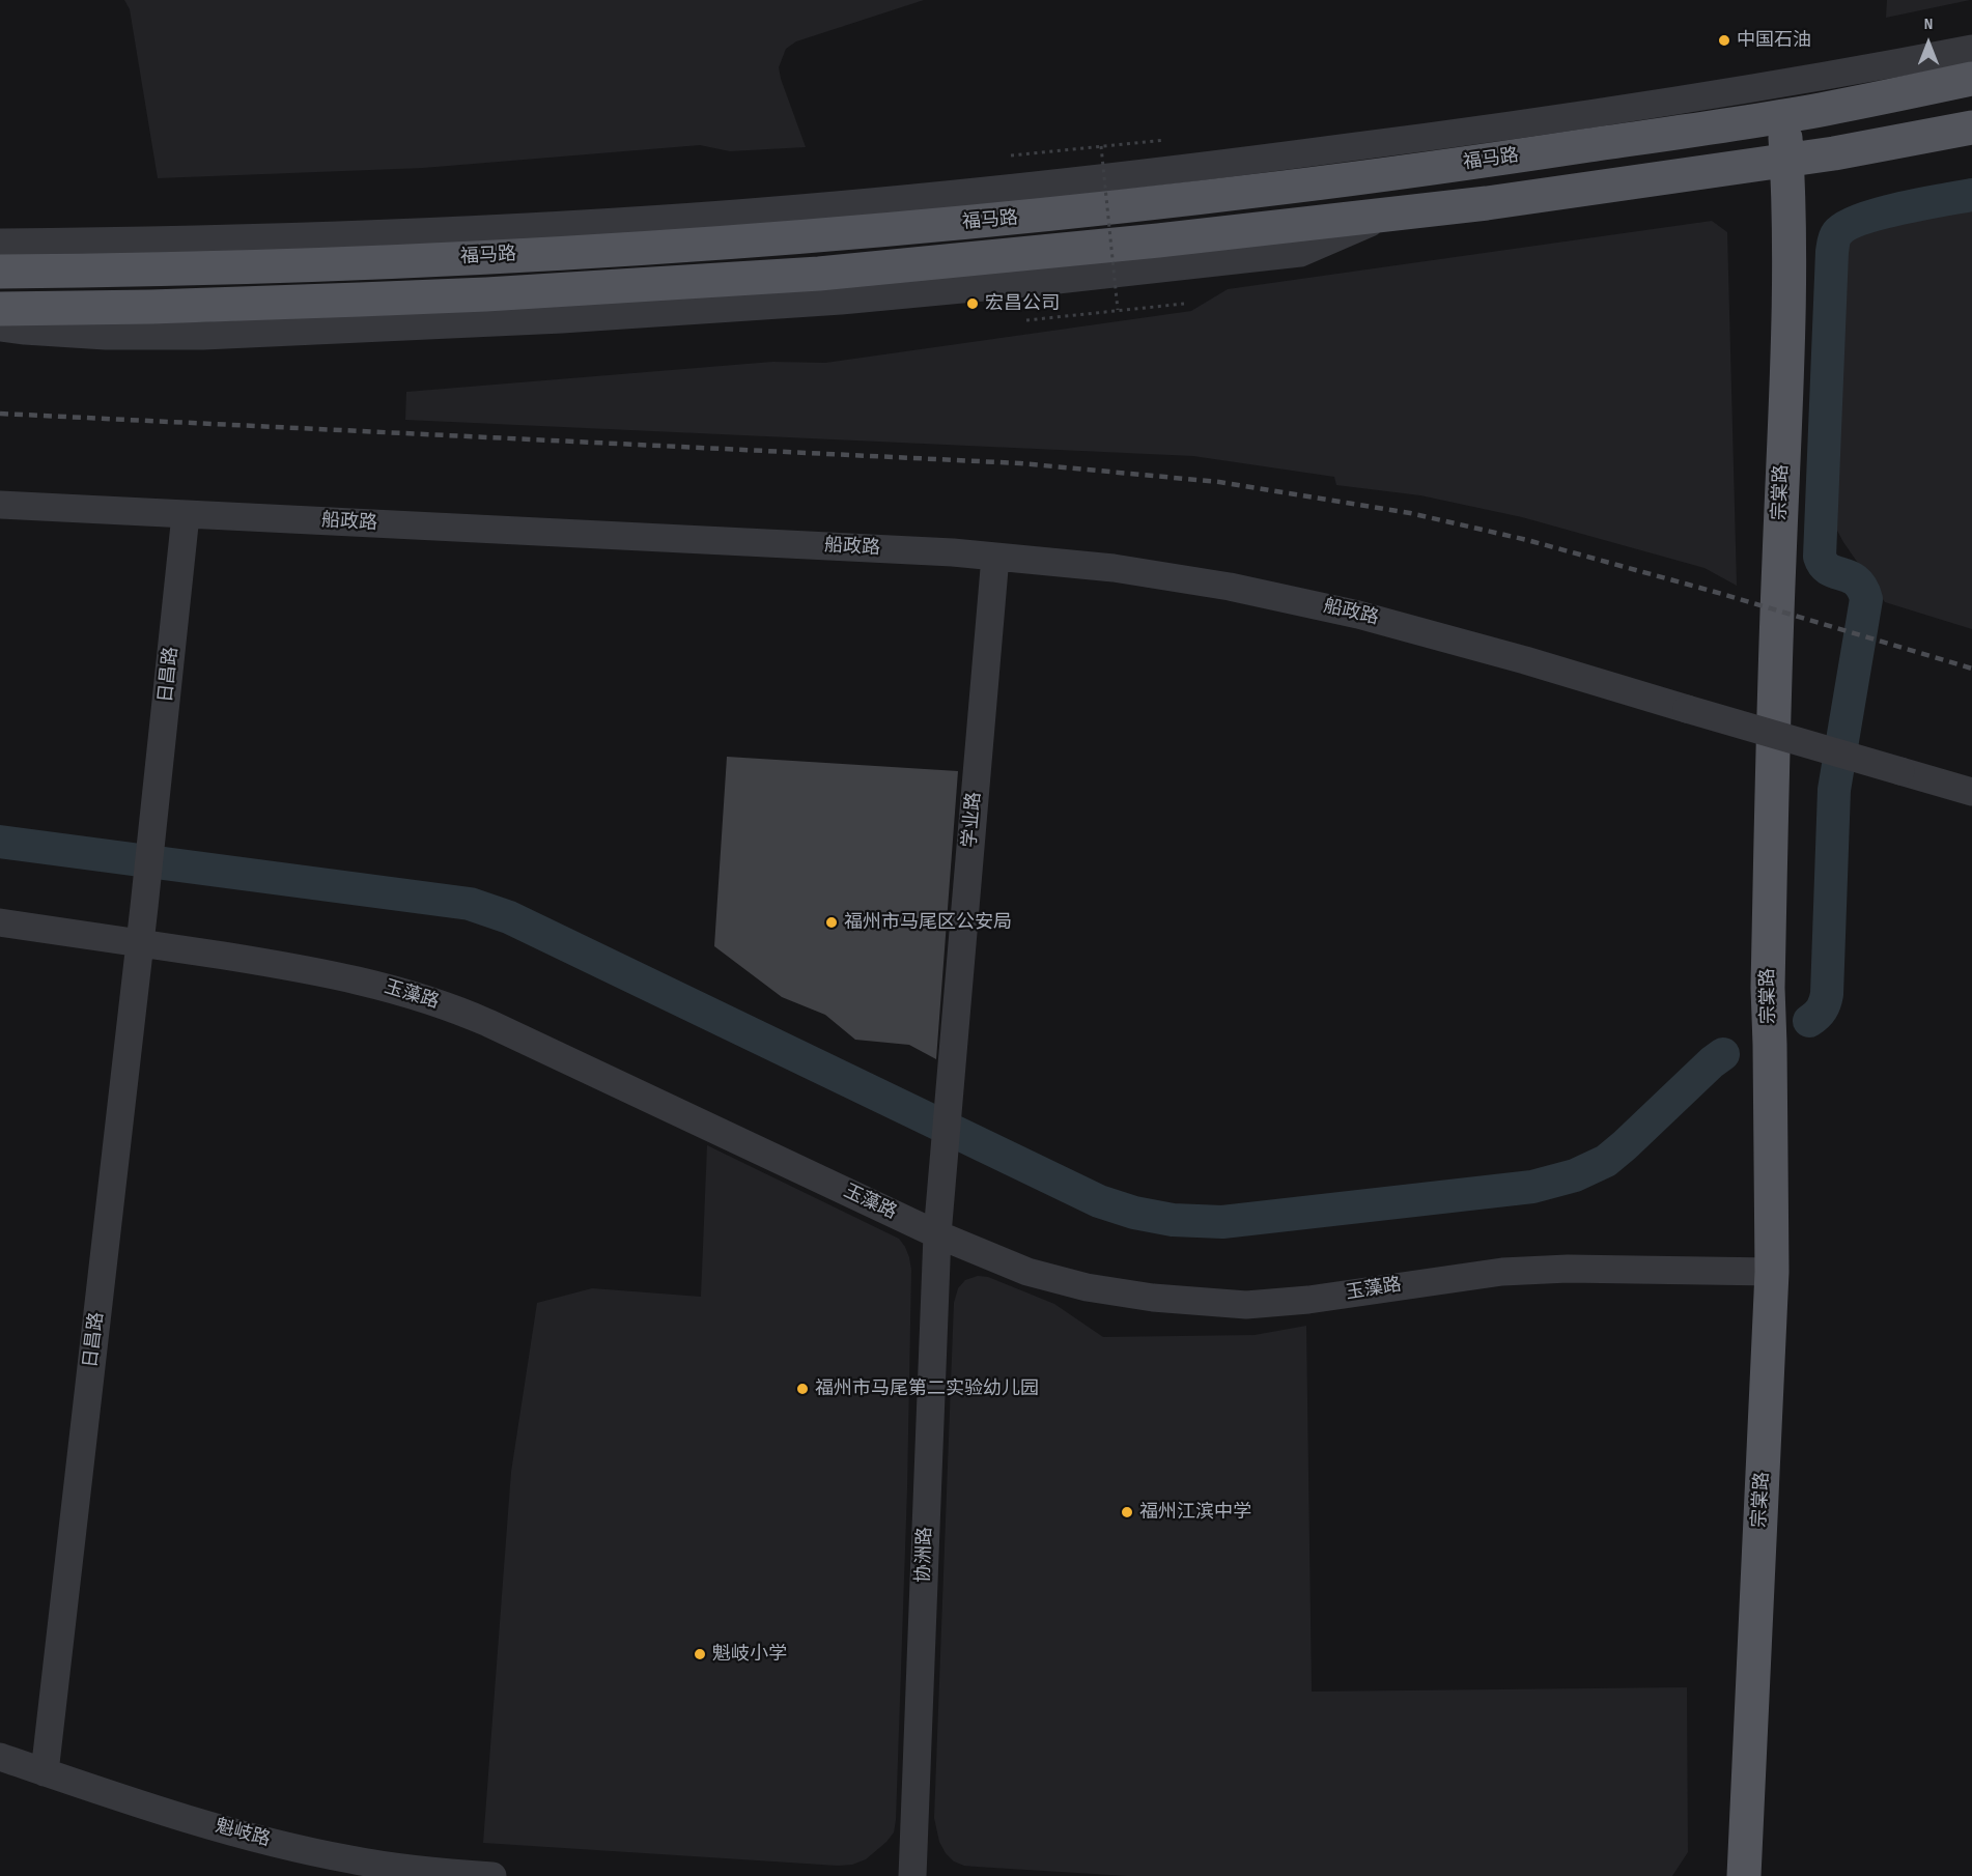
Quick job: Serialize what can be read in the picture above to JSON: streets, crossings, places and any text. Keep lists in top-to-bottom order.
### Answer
{
  "streets": {
    "main road": ["福马路", "宗棠路"],
    "street": [
      "船政路",
      "日昌路",
      "学业路",
      "玉藻路",
      "协洲路",
      "魁岐路"
    ]
  },
  "crossings": [
    ["福马路", "宗棠路"],
    ["宗棠路", "玉藻路"],
    ["船政路", "日昌路"],
    ["船政路", "学业路"],
    ["日昌路", "玉藻路"],
    ["日昌路", "魁岐路"],
    ["学业路", "协洲路"],
    ["玉藻路", "协洲路"]
  ],
  "places": [
    "中国石油",
    "宏昌公司",
    "福州市马尾区公安局",
    "福州市马尾第二实验幼儿园",
    "福州江滨中学",
    "魁岐小学"
  ],
  "north": "top"
}
